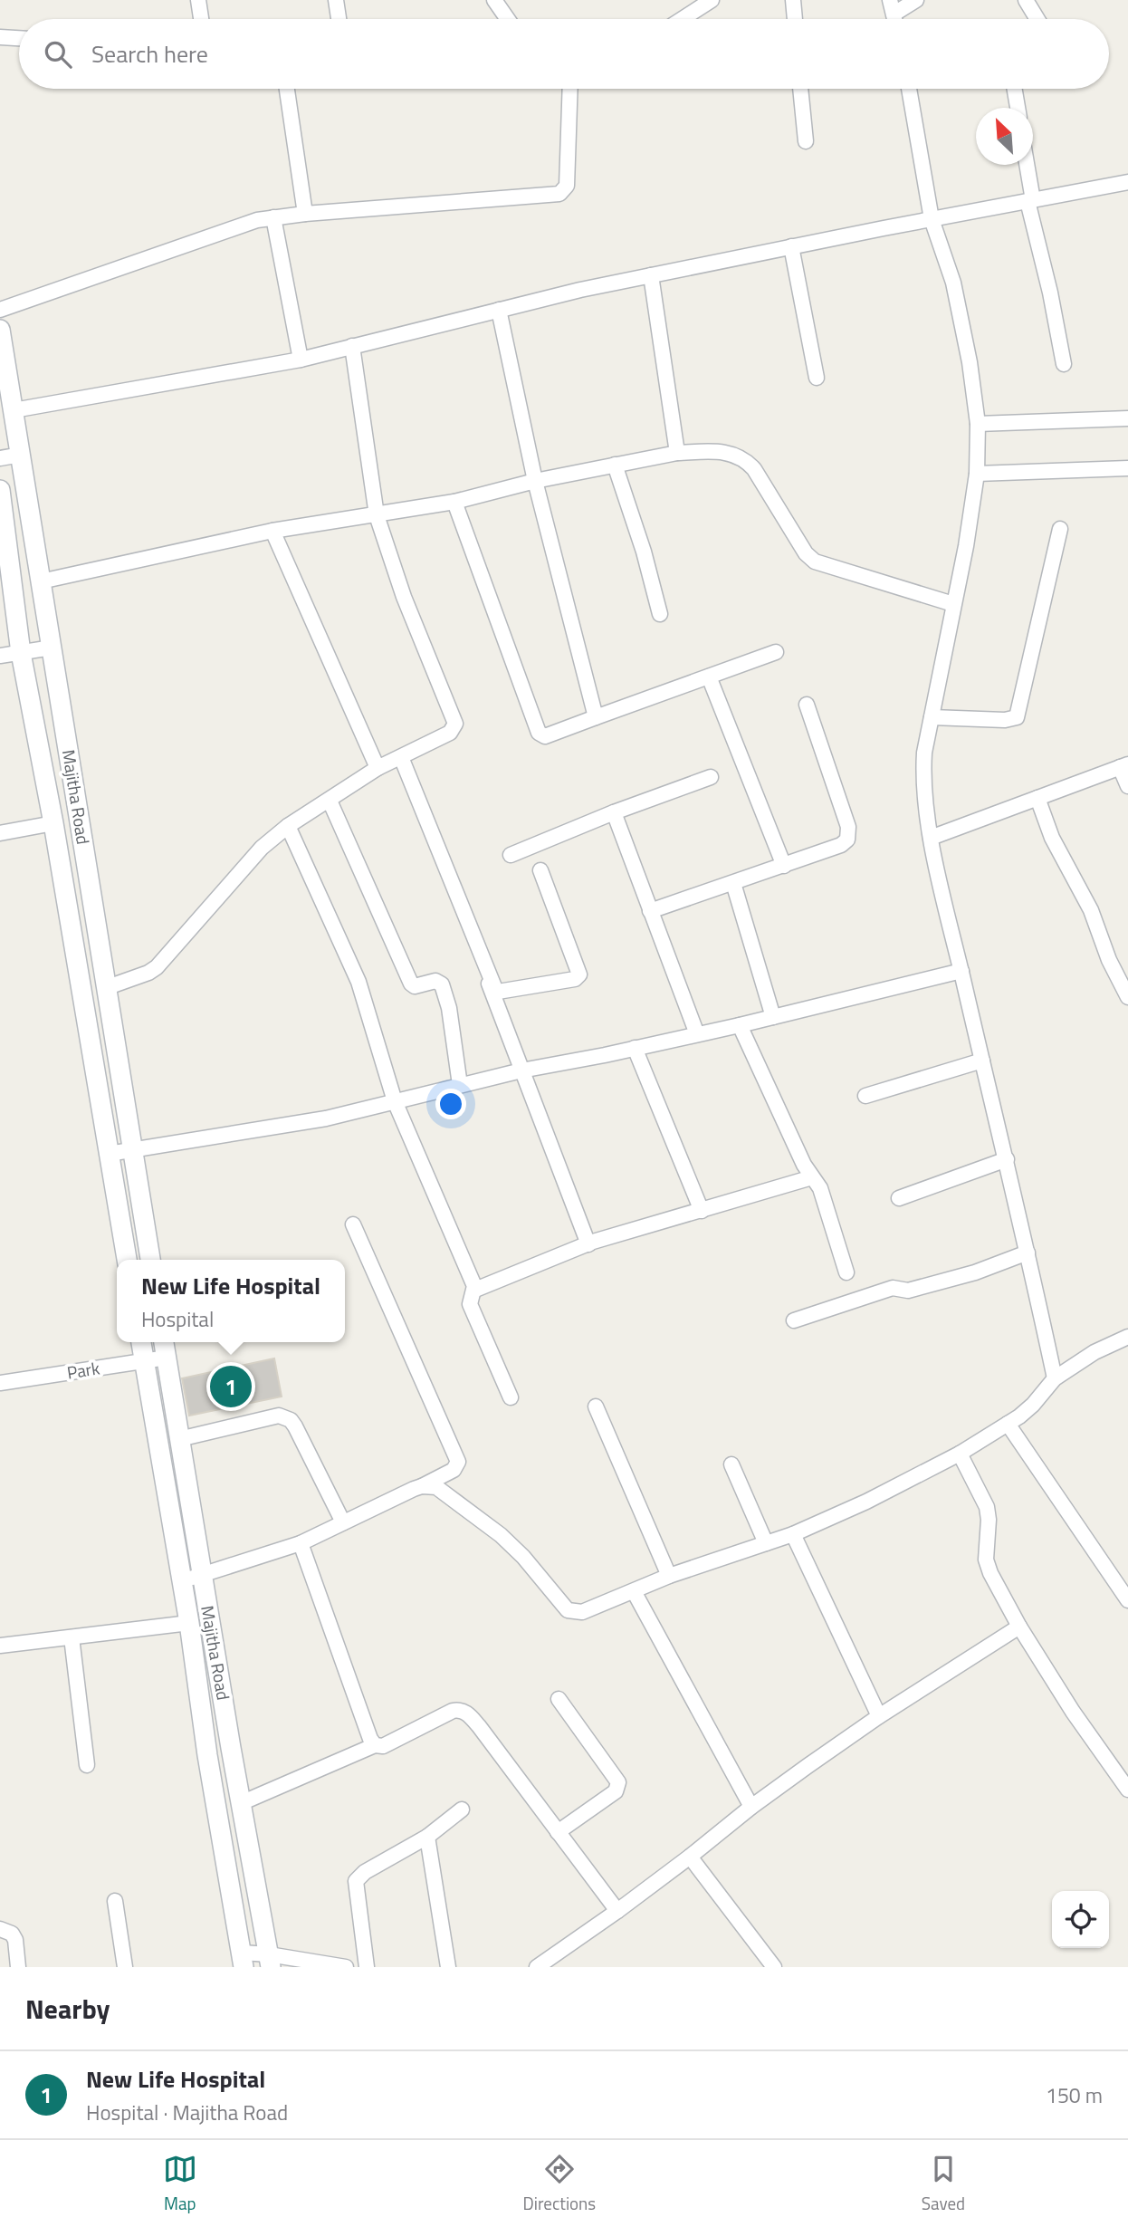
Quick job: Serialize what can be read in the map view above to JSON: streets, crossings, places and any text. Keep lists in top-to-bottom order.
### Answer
{
  "streets": {
    "main road": ["Majitha Road"],
    "street": ["Park"]
  },
  "crossings": [
    ["Majitha Road", "Park"]
  ],
  "north": "top left",
  "page": {
    "search": "Search here",
    "popup": ["New Life Hospital", "Hospital"],
    "pins": "1",
    "heading": "Nearby",
    "list": [
      {
        "mark": "1",
        "name": "New Life Hospital",
        "note": "Hospital · Majitha Road",
        "value": "150 m"
      }
    ],
    "nav": ["Map", "Directions", "Saved"]
  }
}
